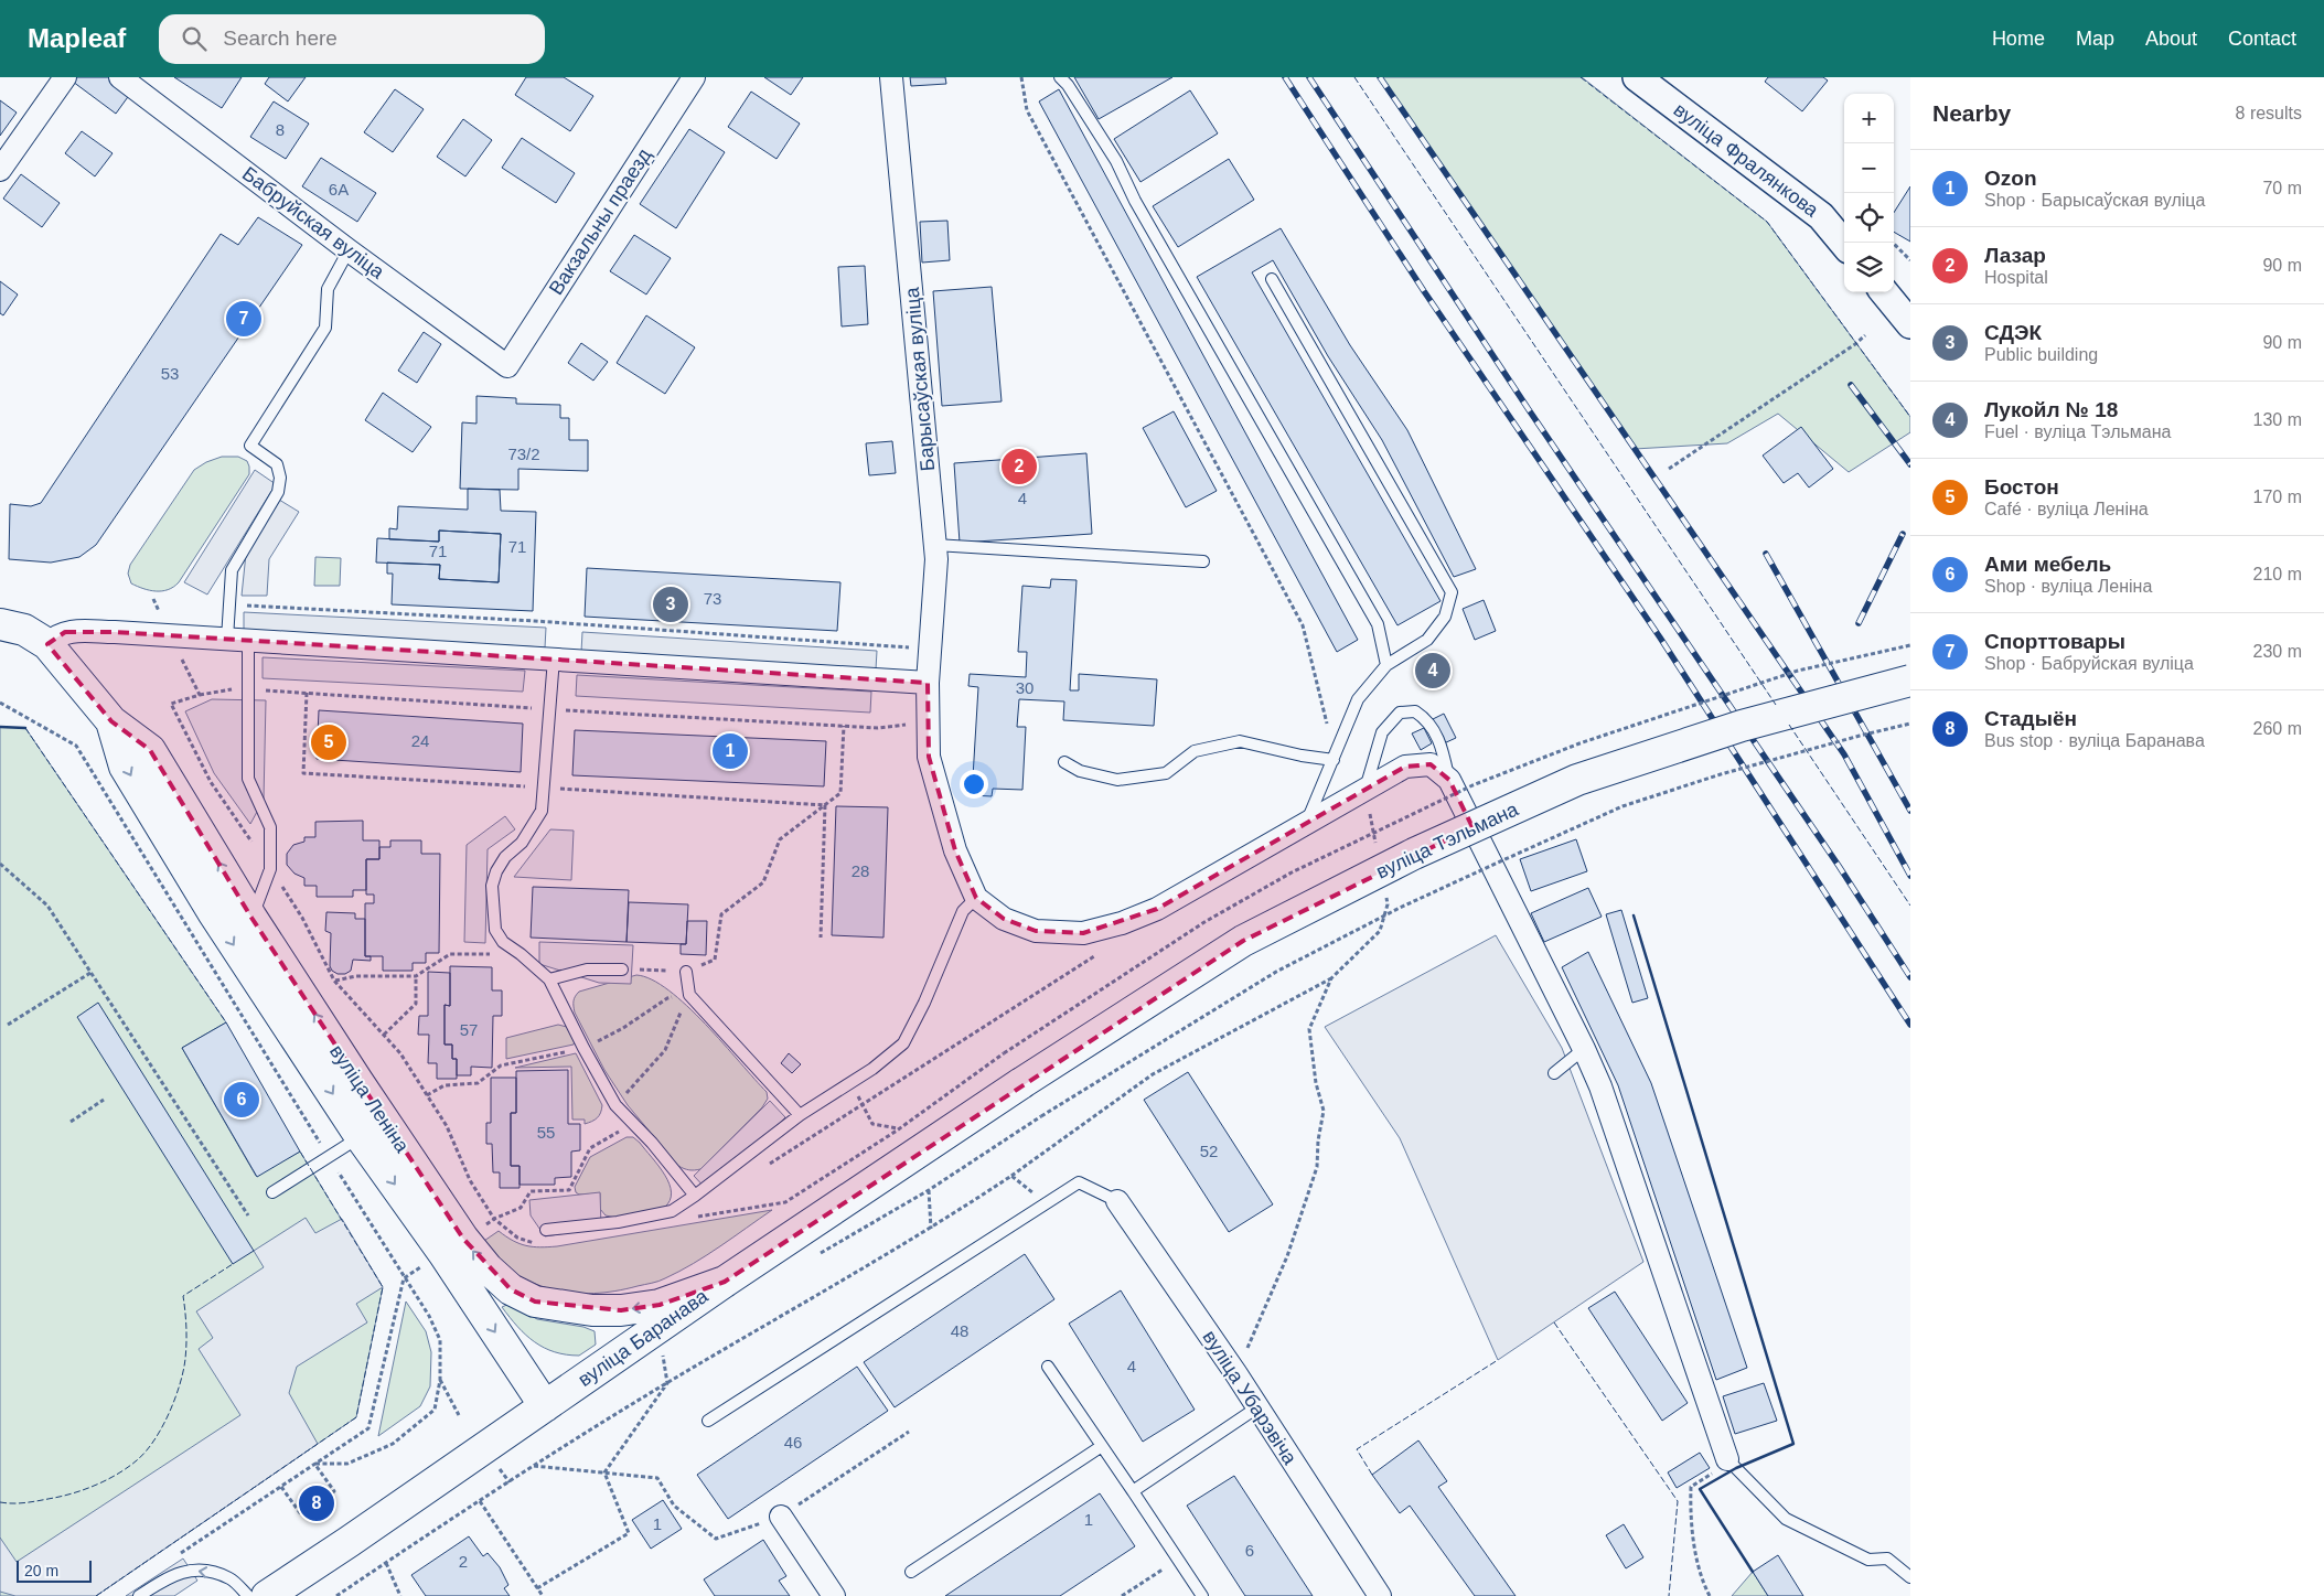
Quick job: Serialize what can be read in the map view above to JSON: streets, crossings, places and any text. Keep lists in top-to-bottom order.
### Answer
{
  "streets": {
    "main road": ["вуліца Тэльмана", "вуліца Леніна", "вуліца Баранава"],
    "street": [
      "вуліца Фралянкова",
      "Вакзальны праезд",
      "Бабруйская вуліца",
      "Барысаўская вуліца",
      "вуліца Убарэвіча"
    ]
  },
  "crossings": [
    ["Вакзальны праезд", "Бабруйская вуліца"],
    ["вуліца Тэльмана", "вуліца Баранава"],
    ["вуліца Леніна", "вуліца Баранава"]
  ],
  "house_numbers": [
    "8",
    "6А",
    "53",
    "73/2",
    "4",
    "71",
    "71",
    "73",
    "30",
    "24",
    "28",
    "57",
    "55",
    "52",
    "48",
    "4",
    "46",
    "1",
    "1",
    "6",
    "2"
  ],
  "scale_bar": "20 m",
  "page": {
    "header": "Mapleaf",
    "search": "Search here",
    "nav": [
      "Home",
      "Map",
      "About",
      "Contact"
    ],
    "heading": ["Nearby", "8 results"],
    "map_buttons": ["+", "−"],
    "list": [
      {
        "mark": "1",
        "name": "Ozon",
        "note": "Shop · Барысаўская вуліца",
        "value": "70 m"
      },
      {
        "mark": "2",
        "name": "Лазар",
        "note": "Hospital",
        "value": "90 m"
      },
      {
        "mark": "3",
        "name": "СДЭК",
        "note": "Public building",
        "value": "90 m"
      },
      {
        "mark": "4",
        "name": "Лукойл № 18",
        "note": "Fuel · вуліца Тэльмана",
        "value": "130 m"
      },
      {
        "mark": "5",
        "name": "Бостон",
        "note": "Café · вуліца Леніна",
        "value": "170 m"
      },
      {
        "mark": "6",
        "name": "Ами мебель",
        "note": "Shop · вуліца Леніна",
        "value": "210 m"
      },
      {
        "mark": "7",
        "name": "Спорттовары",
        "note": "Shop · Бабруйская вуліца",
        "value": "230 m"
      },
      {
        "mark": "8",
        "name": "Стадыён",
        "note": "Bus stop · вуліца Баранава",
        "value": "260 m"
      }
    ],
    "pins": [
      "7",
      "2",
      "3",
      "4",
      "5",
      "1",
      "6",
      "8"
    ],
    "scale": "20 m"
  }
}
